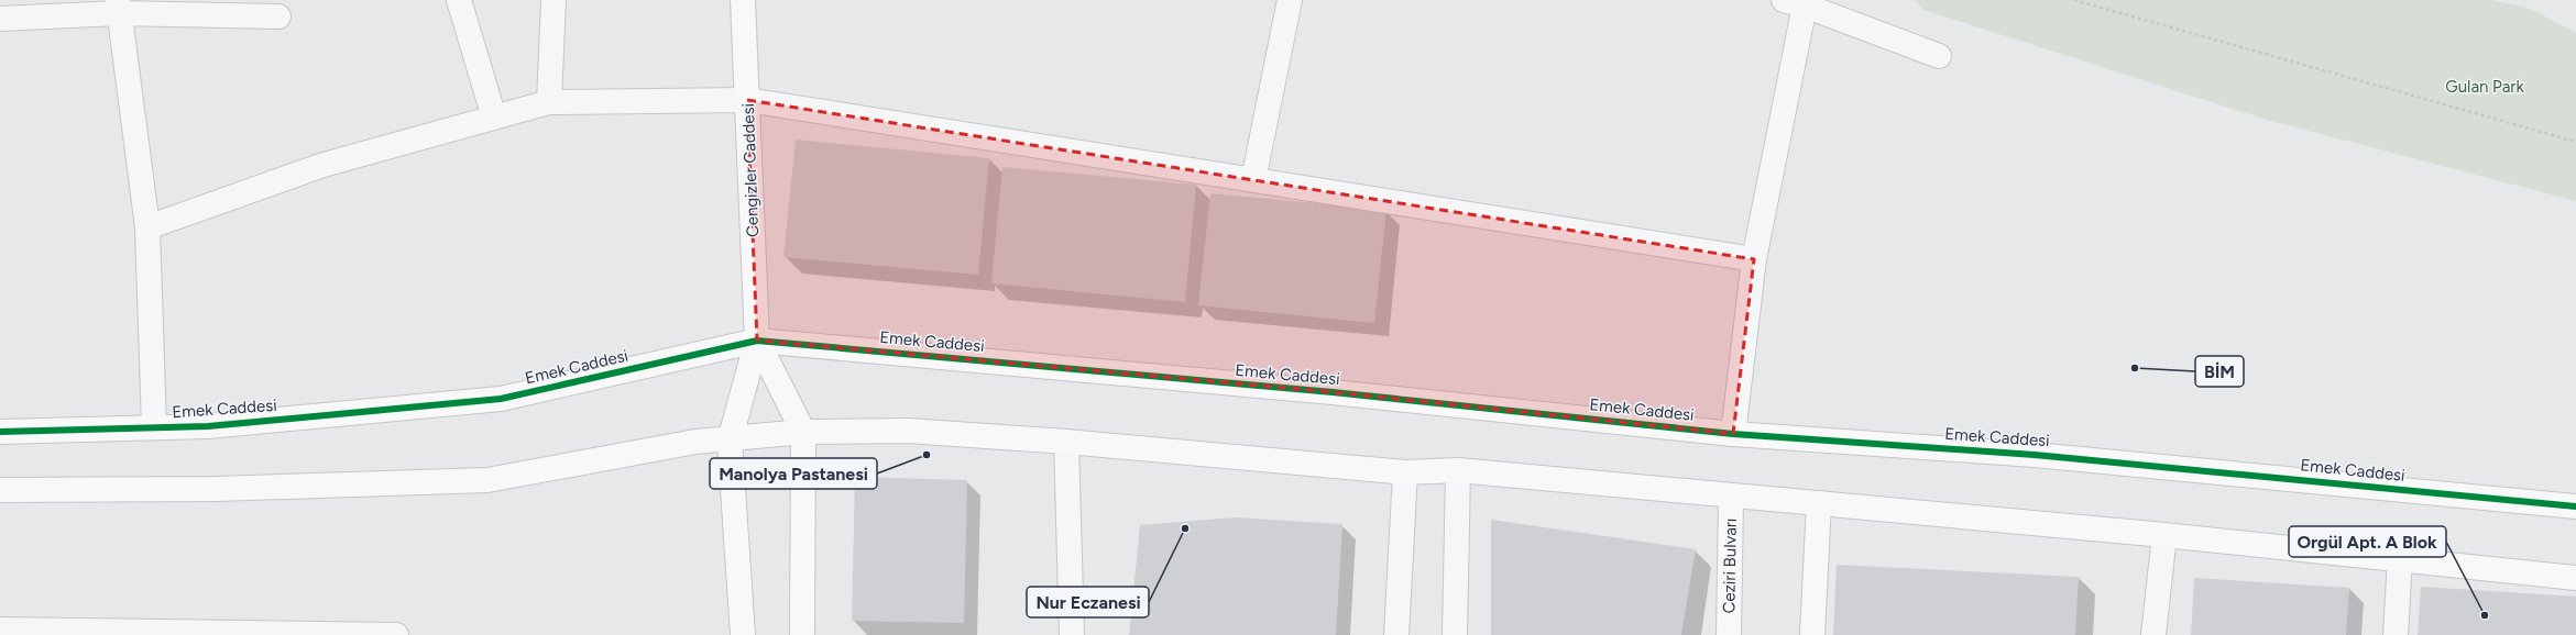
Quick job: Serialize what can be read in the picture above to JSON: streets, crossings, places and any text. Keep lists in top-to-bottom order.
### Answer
{
  "streets": {
    "street": ["Cengizler Caddesi", "Emek Caddesi", "Ceziri Bulvarı"]
  },
  "crossings": [
    ["Cengizler Caddesi", "Emek Caddesi"]
  ],
  "parks": ["Gulan Park"],
  "places": [
    "BİM",
    "Manolya Pastanesi",
    "Nur Eczanesi",
    "Orgül Apt. A Blok"
  ]
}
